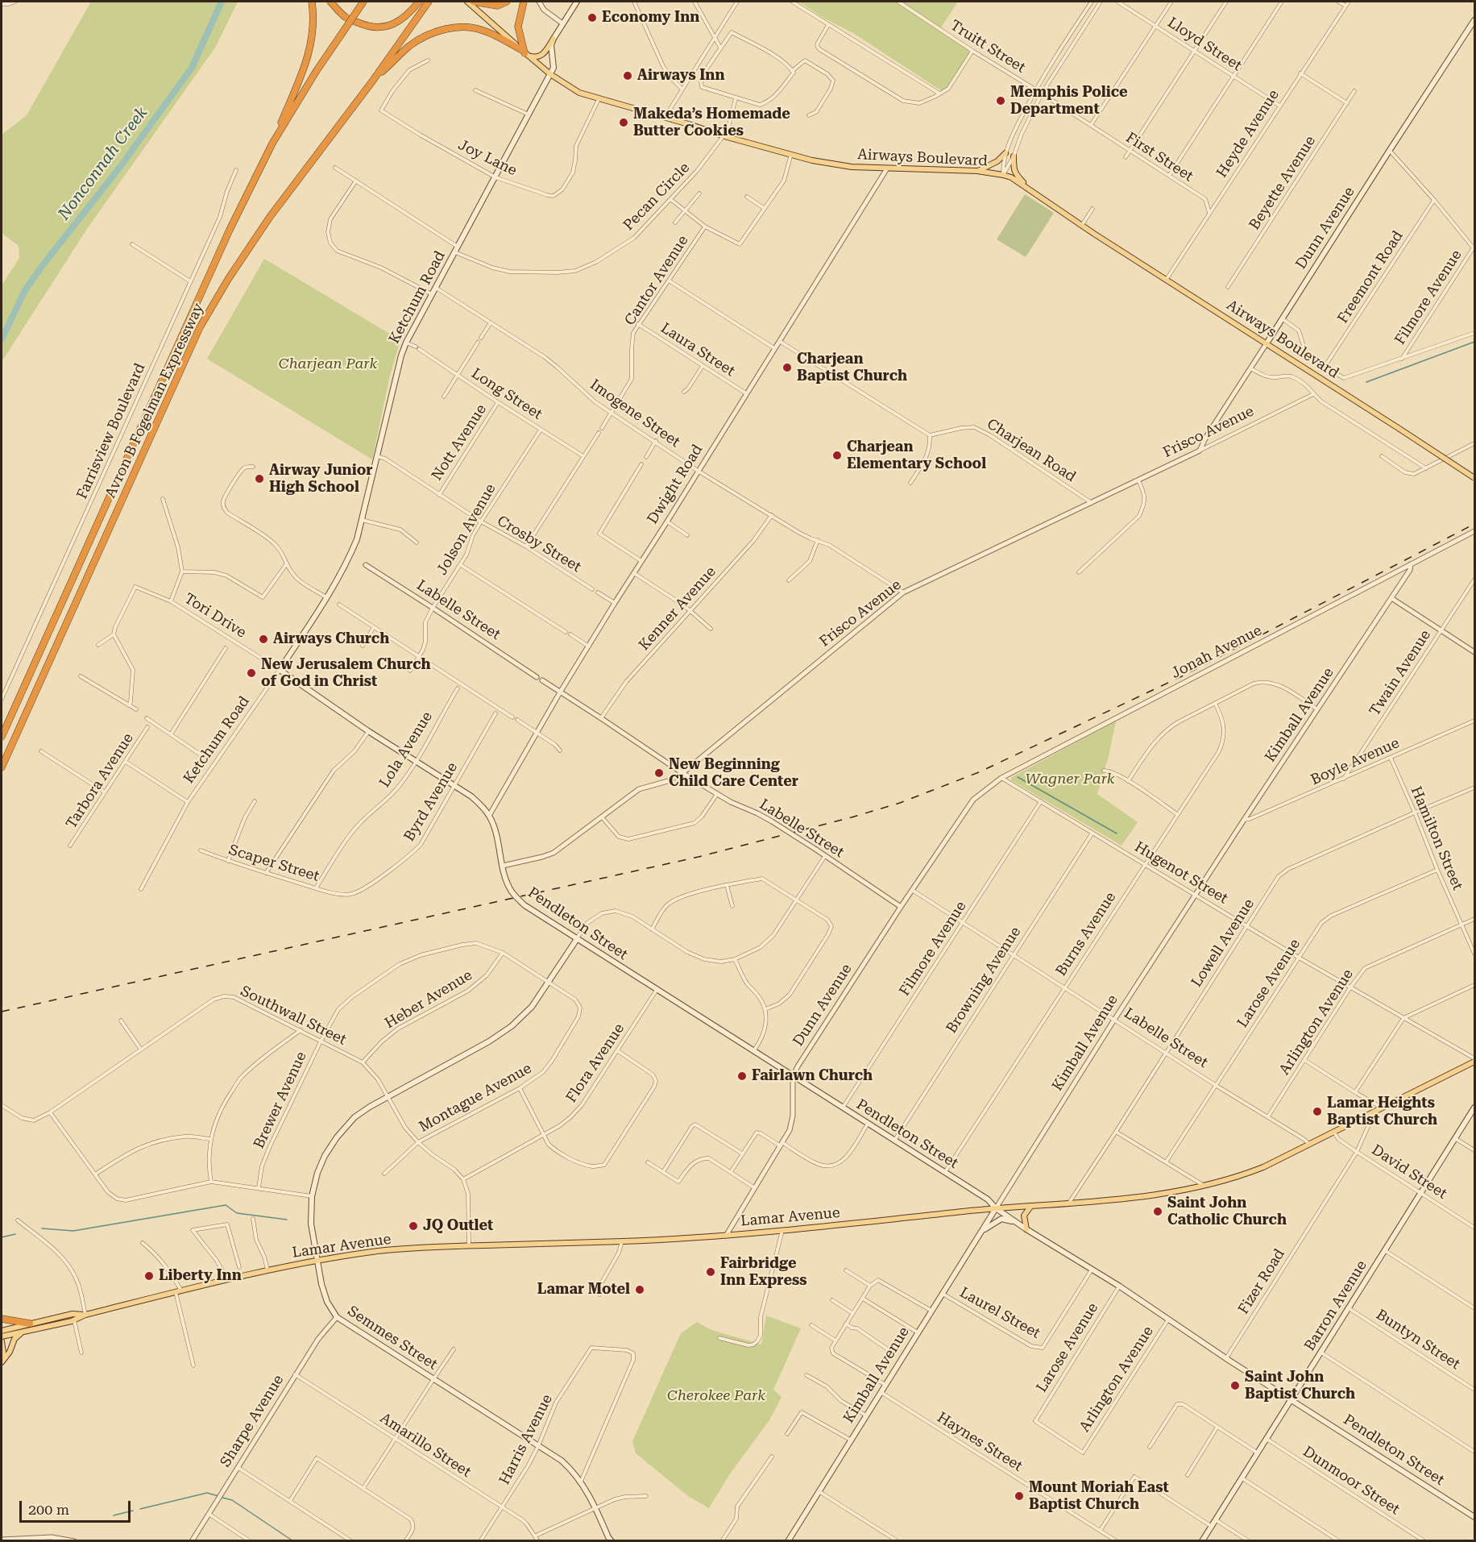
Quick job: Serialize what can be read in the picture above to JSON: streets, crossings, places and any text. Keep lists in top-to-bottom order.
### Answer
{
  "streets": {
    "highway": ["Avron B Fogelman Expressway"],
    "main road": [
      "Airways Boulevard",
      "Dunn Avenue",
      "Ketchum Road",
      "Kimball Avenue",
      "Pendleton Street",
      "Lamar Avenue",
      "Barron Avenue",
      "Semmes Street"
    ],
    "street": [
      "Lloyd Street",
      "Truitt Street",
      "Heyde Avenue",
      "First Street",
      "Joy Lane",
      "Beyette Avenue",
      "Pecan Circle",
      "Freemont Road",
      "Cantor Avenue",
      "Filmore Avenue",
      "Laura Street",
      "Long Street",
      "Imogene Street",
      "Farrisview Boulevard",
      "Frisco Avenue",
      "Nott Avenue",
      "Charjean Road",
      "Dwight Road",
      "Jolson Avenue",
      "Crosby Street",
      "Kenner Avenue",
      "Labelle Street",
      "Tori Drive",
      "Jonah Avenue",
      "Twain Avenue",
      "Lola Avenue",
      "Boyle Avenue",
      "Tarbora Avenue",
      "Byrd Avenue",
      "Hamilton Street",
      "Scaper Street",
      "Hugenot Street",
      "Burns Avenue",
      "Lowell Avenue",
      "Browning Avenue",
      "Larose Avenue",
      "Heber Avenue",
      "Southwall Street",
      "Arlington Avenue",
      "Flora Avenue",
      "Montague Avenue",
      "Brewer Avenue",
      "David Street",
      "Fizer Road",
      "Laurel Street",
      "Buntyn Street",
      "Sharpe Avenue",
      "Harris Avenue",
      "Haynes Street",
      "Amarillo Street",
      "Dunmoor Street"
    ]
  },
  "crossings": [
    ["Lloyd Street", "Heyde Avenue"],
    ["Truitt Street", "First Street"],
    ["Heyde Avenue", "First Street"],
    ["Heyde Avenue", "Airways Boulevard"],
    ["Joy Lane", "Airways Boulevard"],
    ["Joy Lane", "Ketchum Road"],
    ["Airways Boulevard", "Pecan Circle"],
    ["Airways Boulevard", "Dunn Avenue"],
    ["Airways Boulevard", "Freemont Road"],
    ["Airways Boulevard", "Ketchum Road"],
    ["Airways Boulevard", "Filmore Avenue"],
    ["Airways Boulevard", "Frisco Avenue"],
    ["Airways Boulevard", "Dwight Road"],
    ["Pecan Circle", "Ketchum Road"],
    ["Dunn Avenue", "Frisco Avenue"],
    ["Dunn Avenue", "Labelle Street"],
    ["Dunn Avenue", "Jonah Avenue"],
    ["Dunn Avenue", "Pendleton Street"],
    ["Cantor Avenue", "Laura Street"],
    ["Cantor Avenue", "Imogene Street"],
    ["Ketchum Road", "Long Street"],
    ["Ketchum Road", "Imogene Street"],
    ["Ketchum Road", "Crosby Street"],
    ["Ketchum Road", "Tori Drive"],
    ["Ketchum Road", "Pendleton Street"],
    ["Filmore Avenue", "Labelle Street"],
    ["Filmore Avenue", "Hugenot Street"],
    ["Filmore Avenue", "Pendleton Street"],
    ["Laura Street", "Dwight Road"],
    ["Long Street", "Nott Avenue"],
    ["Long Street", "Jolson Avenue"],
    ["Imogene Street", "Frisco Avenue"],
    ["Imogene Street", "Dwight Road"],
    ["Imogene Street", "Kenner Avenue"],
    ["Frisco Avenue", "Charjean Road"],
    ["Frisco Avenue", "Labelle Street"],
    ["Frisco Avenue", "Pendleton Street"],
    ["Nott Avenue", "Crosby Street"],
    ["Dwight Road", "Labelle Street"],
    ["Dwight Road", "Pendleton Street"],
    ["Jolson Avenue", "Crosby Street"],
    ["Jolson Avenue", "Labelle Street"],
    ["Kenner Avenue", "Labelle Street"],
    ["Labelle Street", "Kimball Avenue"],
    ["Labelle Street", "Burns Avenue"],
    ["Labelle Street", "Lowell Avenue"],
    ["Labelle Street", "Browning Avenue"],
    ["Labelle Street", "Larose Avenue"],
    ["Labelle Street", "Arlington Avenue"],
    ["Labelle Street", "Lamar Avenue"],
    ["Tori Drive", "Pendleton Street"],
    ["Jonah Avenue", "Kimball Avenue"],
    ["Jonah Avenue", "Hugenot Street"],
    ["Twain Avenue", "Boyle Avenue"],
    ["Kimball Avenue", "Boyle Avenue"],
    ["Kimball Avenue", "Hugenot Street"],
    ["Kimball Avenue", "Pendleton Street"],
    ["Kimball Avenue", "Lamar Avenue"],
    ["Kimball Avenue", "Laurel Street"],
    ["Kimball Avenue", "Haynes Street"],
    ["Lola Avenue", "Scaper Street"],
    ["Lola Avenue", "Pendleton Street"],
    ["Boyle Avenue", "Hamilton Street"],
    ["Byrd Avenue", "Scaper Street"],
    ["Byrd Avenue", "Pendleton Street"],
    ["Hamilton Street", "Lowell Avenue"],
    ["Hamilton Street", "Larose Avenue"],
    ["Hamilton Street", "Arlington Avenue"],
    ["Hugenot Street", "Burns Avenue"],
    ["Hugenot Street", "Lowell Avenue"],
    ["Hugenot Street", "Browning Avenue"],
    ["Hugenot Street", "Larose Avenue"],
    ["Hugenot Street", "Arlington Avenue"],
    ["Hugenot Street", "Lamar Avenue"],
    ["Pendleton Street", "Burns Avenue"],
    ["Pendleton Street", "Browning Avenue"],
    ["Pendleton Street", "Larose Avenue"],
    ["Pendleton Street", "Arlington Avenue"],
    ["Pendleton Street", "Flora Avenue"],
    ["Pendleton Street", "Lamar Avenue"],
    ["Pendleton Street", "Fizer Road"],
    ["Pendleton Street", "Barron Avenue"],
    ["Pendleton Street", "Laurel Street"],
    ["Pendleton Street", "Semmes Street"],
    ["Lowell Avenue", "Lamar Avenue"],
    ["Larose Avenue", "Arlington Avenue"],
    ["Heber Avenue", "Southwall Street"],
    ["Heber Avenue", "Brewer Avenue"],
    ["Southwall Street", "Flora Avenue"],
    ["Southwall Street", "Montague Avenue"],
    ["Southwall Street", "Brewer Avenue"],
    ["Southwall Street", "Semmes Street"],
    ["Montague Avenue", "Brewer Avenue"],
    ["Montague Avenue", "Semmes Street"],
    ["Brewer Avenue", "Semmes Street"],
    ["David Street", "Lamar Avenue"],
    ["David Street", "Fizer Road"],
    ["David Street", "Barron Avenue"],
    ["Lamar Avenue", "Fizer Road"],
    ["Lamar Avenue", "Semmes Street"],
    ["Barron Avenue", "Buntyn Street"],
    ["Barron Avenue", "Dunmoor Street"],
    ["Semmes Street", "Sharpe Avenue"],
    ["Semmes Street", "Harris Avenue"],
    ["Sharpe Avenue", "Amarillo Street"],
    ["Harris Avenue", "Amarillo Street"]
  ],
  "water": ["Nonconnah Creek"],
  "parks": ["Charjean Park", "Wagner Park", "Cherokee Park"],
  "places": [
    "Economy Inn",
    "Airways Inn",
    "Memphis Police Department",
    "Makeda’s Homemade Butter Cookies",
    "Charjean Baptist Church",
    "Charjean Elementary School",
    "Airway Junior High School",
    "Airways Church",
    "New Jerusalem Church of God in Christ",
    "New Beginning Child Care Center",
    "Fairlawn Church",
    "Lamar Heights Baptist Church",
    "Saint John Catholic Church",
    "JQ Outlet",
    "Fairbridge Inn Express",
    "Liberty Inn",
    "Lamar Motel",
    "Saint John Baptist Church",
    "Mount Moriah East Baptist Church"
  ],
  "scale_bar": "200 m"
}
